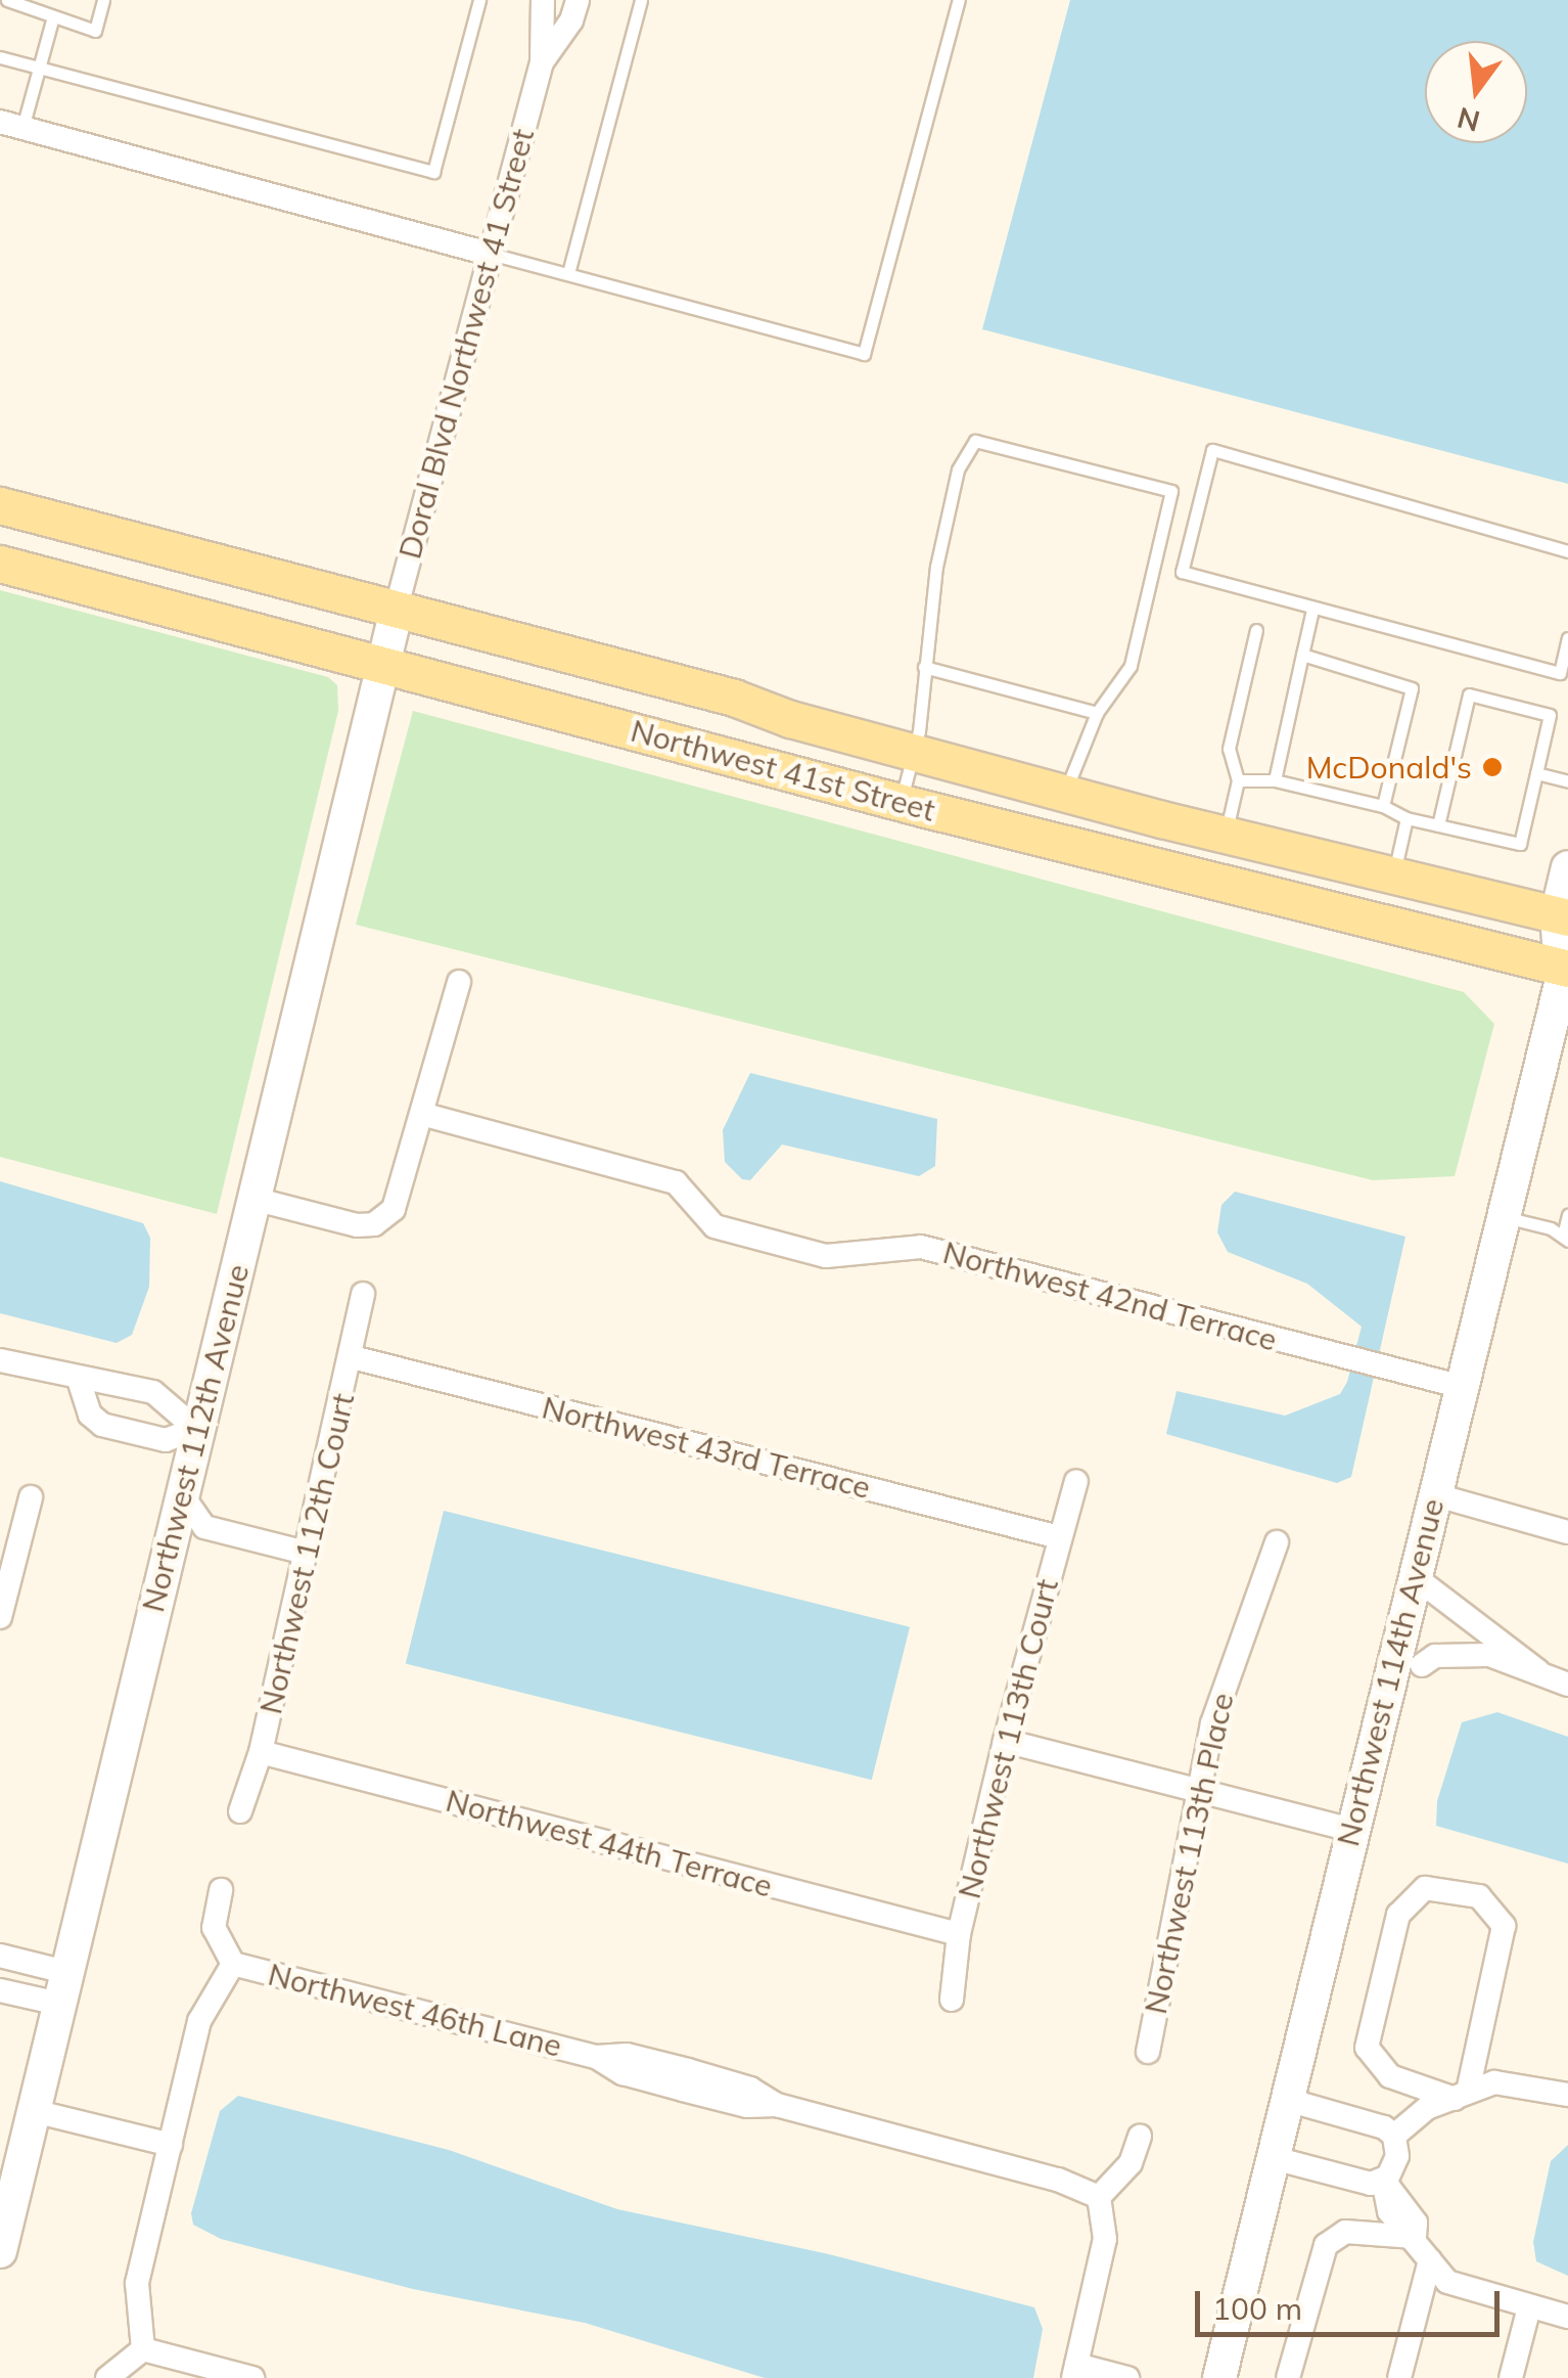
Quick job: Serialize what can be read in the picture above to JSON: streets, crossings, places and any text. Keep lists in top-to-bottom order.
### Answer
{
  "streets": {
    "main road": ["Northwest 41st Street"],
    "street": [
      "Doral Blvd Northwest 41 Street",
      "Northwest 42nd Terrace",
      "Northwest 112th Avenue",
      "Northwest 43rd Terrace",
      "Northwest 112th Court",
      "Northwest 114th Avenue",
      "Northwest 113th Court",
      "Northwest 44th Terrace",
      "Northwest 113th Place",
      "Northwest 46th Lane"
    ]
  },
  "crossings": [
    ["Doral Blvd Northwest 41 Street", "Northwest 41st Street"],
    ["Doral Blvd Northwest 41 Street", "Northwest 112th Avenue"],
    ["Northwest 41st Street", "Northwest 112th Avenue"],
    ["Northwest 41st Street", "Northwest 114th Avenue"],
    ["Northwest 42nd Terrace", "Northwest 114th Avenue"],
    ["Northwest 43rd Terrace", "Northwest 112th Court"],
    ["Northwest 43rd Terrace", "Northwest 113th Court"],
    ["Northwest 112th Court", "Northwest 44th Terrace"],
    ["Northwest 113th Court", "Northwest 44th Terrace"]
  ],
  "places": ["McDonald's"],
  "scale_bar": "100 m",
  "north": "bottom"
}
